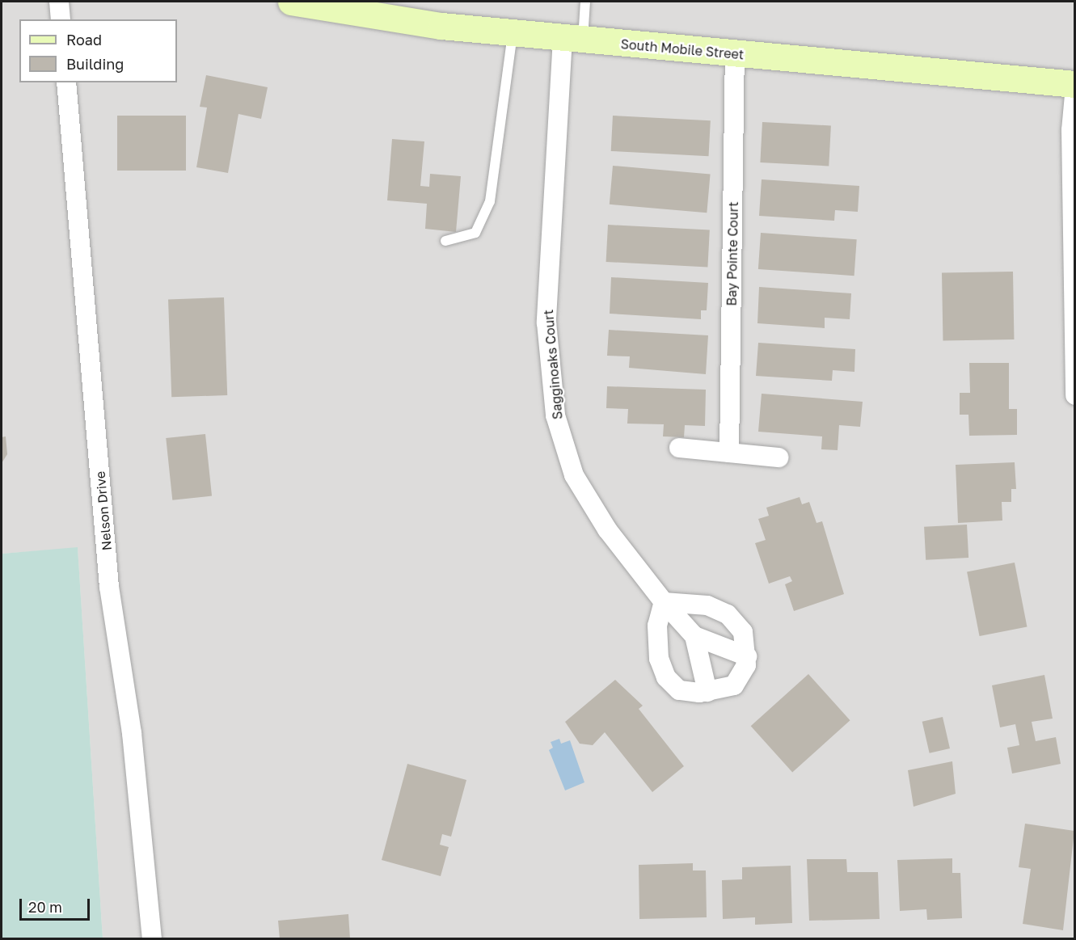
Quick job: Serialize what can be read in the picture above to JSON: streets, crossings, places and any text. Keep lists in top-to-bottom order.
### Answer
{
  "streets": {
    "main road": ["South Mobile Street"],
    "street": ["Bay Pointe Court", "Sagginoaks Court", "Nelson Drive"]
  },
  "crossings": [
    ["South Mobile Street", "Bay Pointe Court"],
    ["South Mobile Street", "Sagginoaks Court"]
  ],
  "legend": ["Road", "Building"],
  "scale_bar": "20 m"
}
